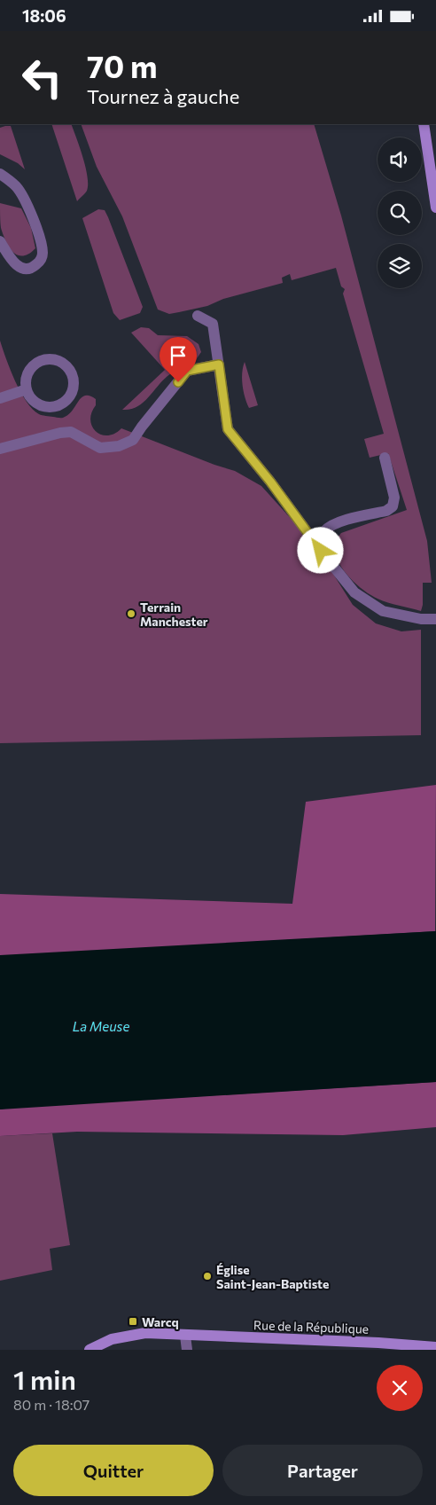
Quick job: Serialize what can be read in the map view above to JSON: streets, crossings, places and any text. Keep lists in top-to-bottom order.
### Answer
{
  "streets": {
    "main road": ["Rue de la République"]
  },
  "water": ["La Meuse"],
  "places": {
    "other": ["Terrain Manchester", "Église Saint-Jean-Baptiste"],
    "transit": ["Warcq"]
  },
  "page": {
    "status": "18:06",
    "turn": ["70 m", "Tournez à gauche"],
    "heading": ["1 min", "80 m · 18:07"],
    "buttons": ["Quitter", "Partager"]
  }
}
